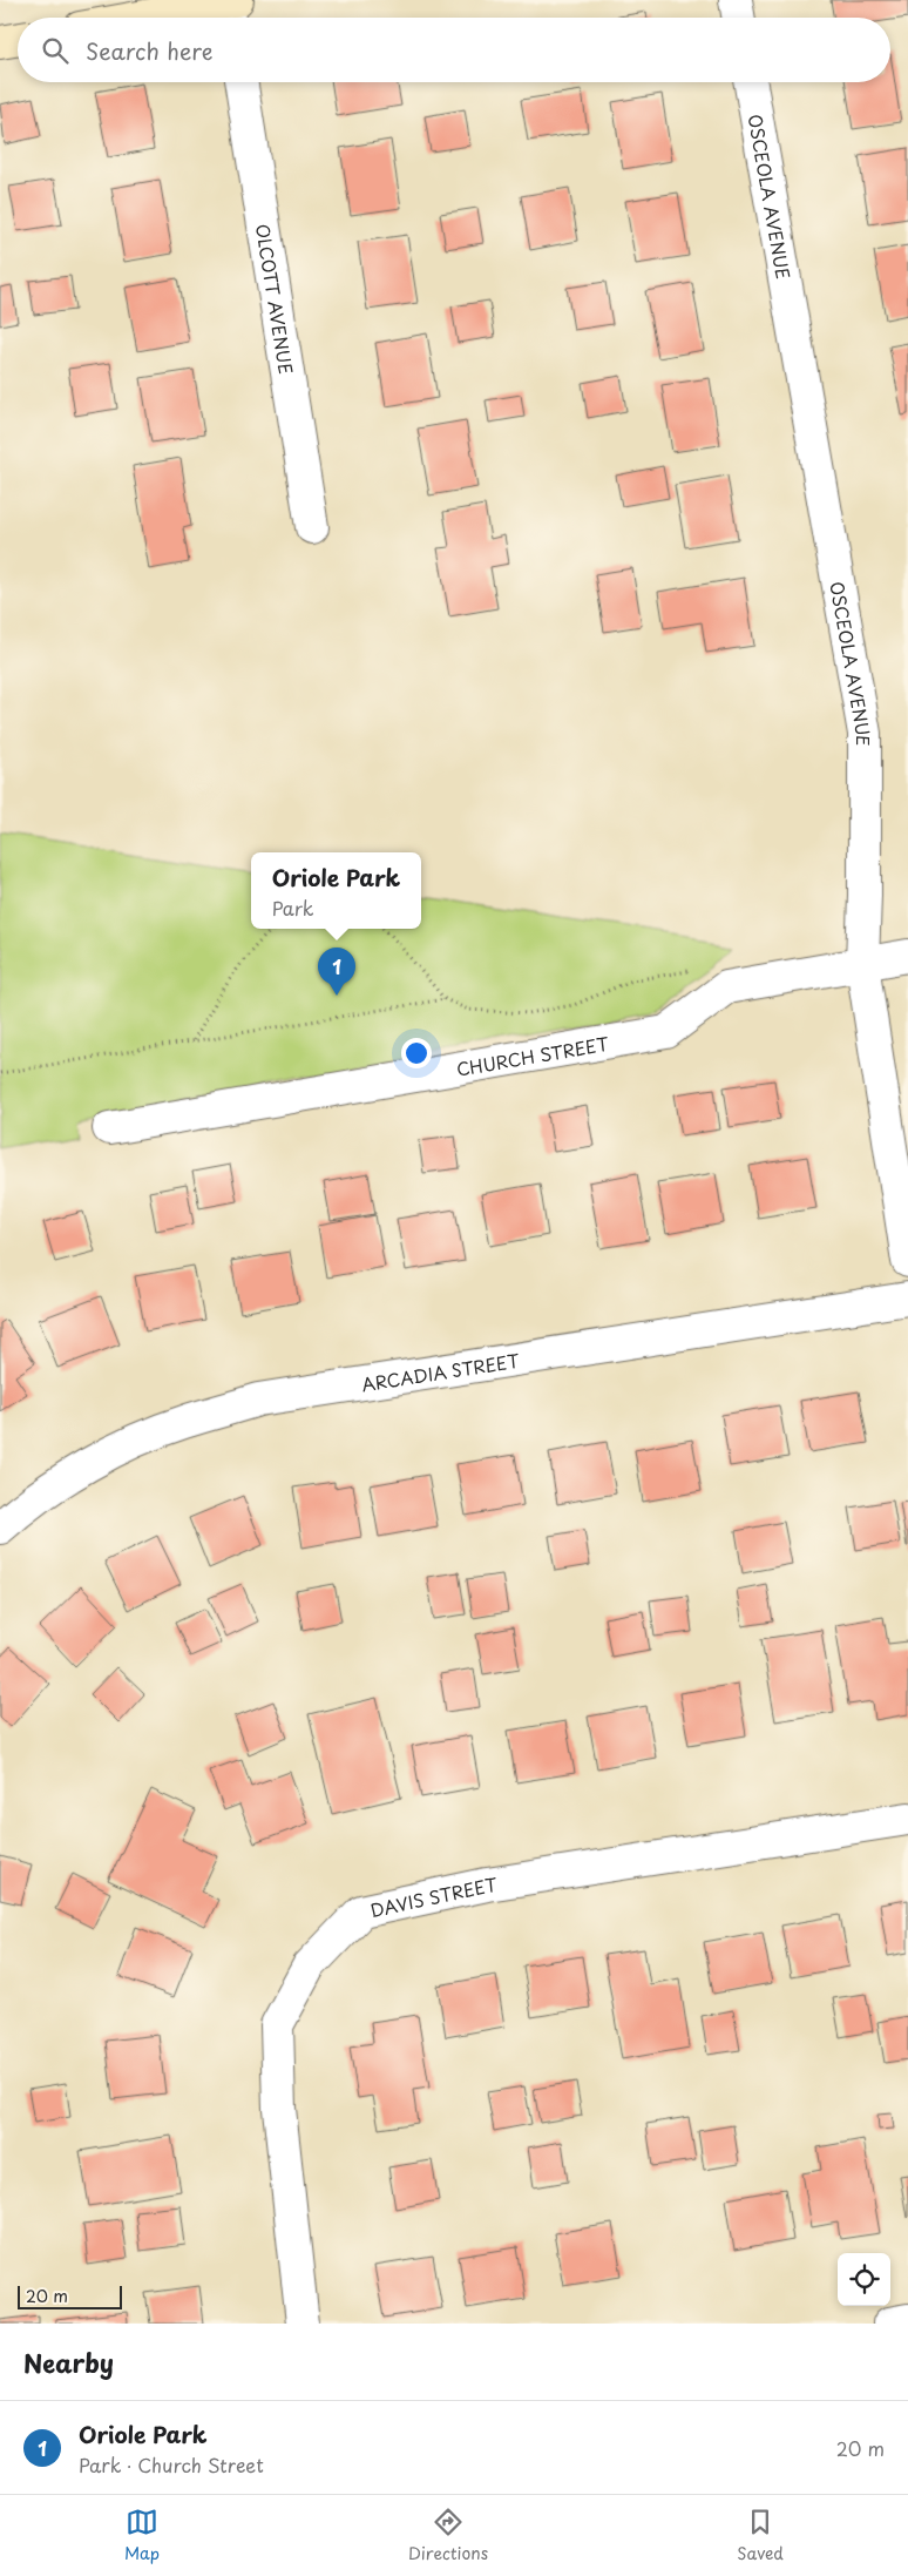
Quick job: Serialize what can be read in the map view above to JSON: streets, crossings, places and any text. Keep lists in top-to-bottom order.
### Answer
{
  "streets": {
    "street": [
      "OSCEOLA AVENUE",
      "OLCOTT AVENUE",
      "CHURCH STREET",
      "ARCADIA STREET",
      "DAVIS STREET"
    ]
  },
  "crossings": [
    ["OSCEOLA AVENUE", "CHURCH STREET"]
  ],
  "scale_bar": "20 m",
  "page": {
    "search": "Search here",
    "popup": ["Oriole Park", "Park"],
    "pins": "1",
    "scale": "20 m",
    "heading": "Nearby",
    "list": [
      {
        "mark": "1",
        "name": "Oriole Park",
        "note": "Park · Church Street",
        "value": "20 m"
      }
    ],
    "nav": ["Map", "Directions", "Saved"]
  }
}
